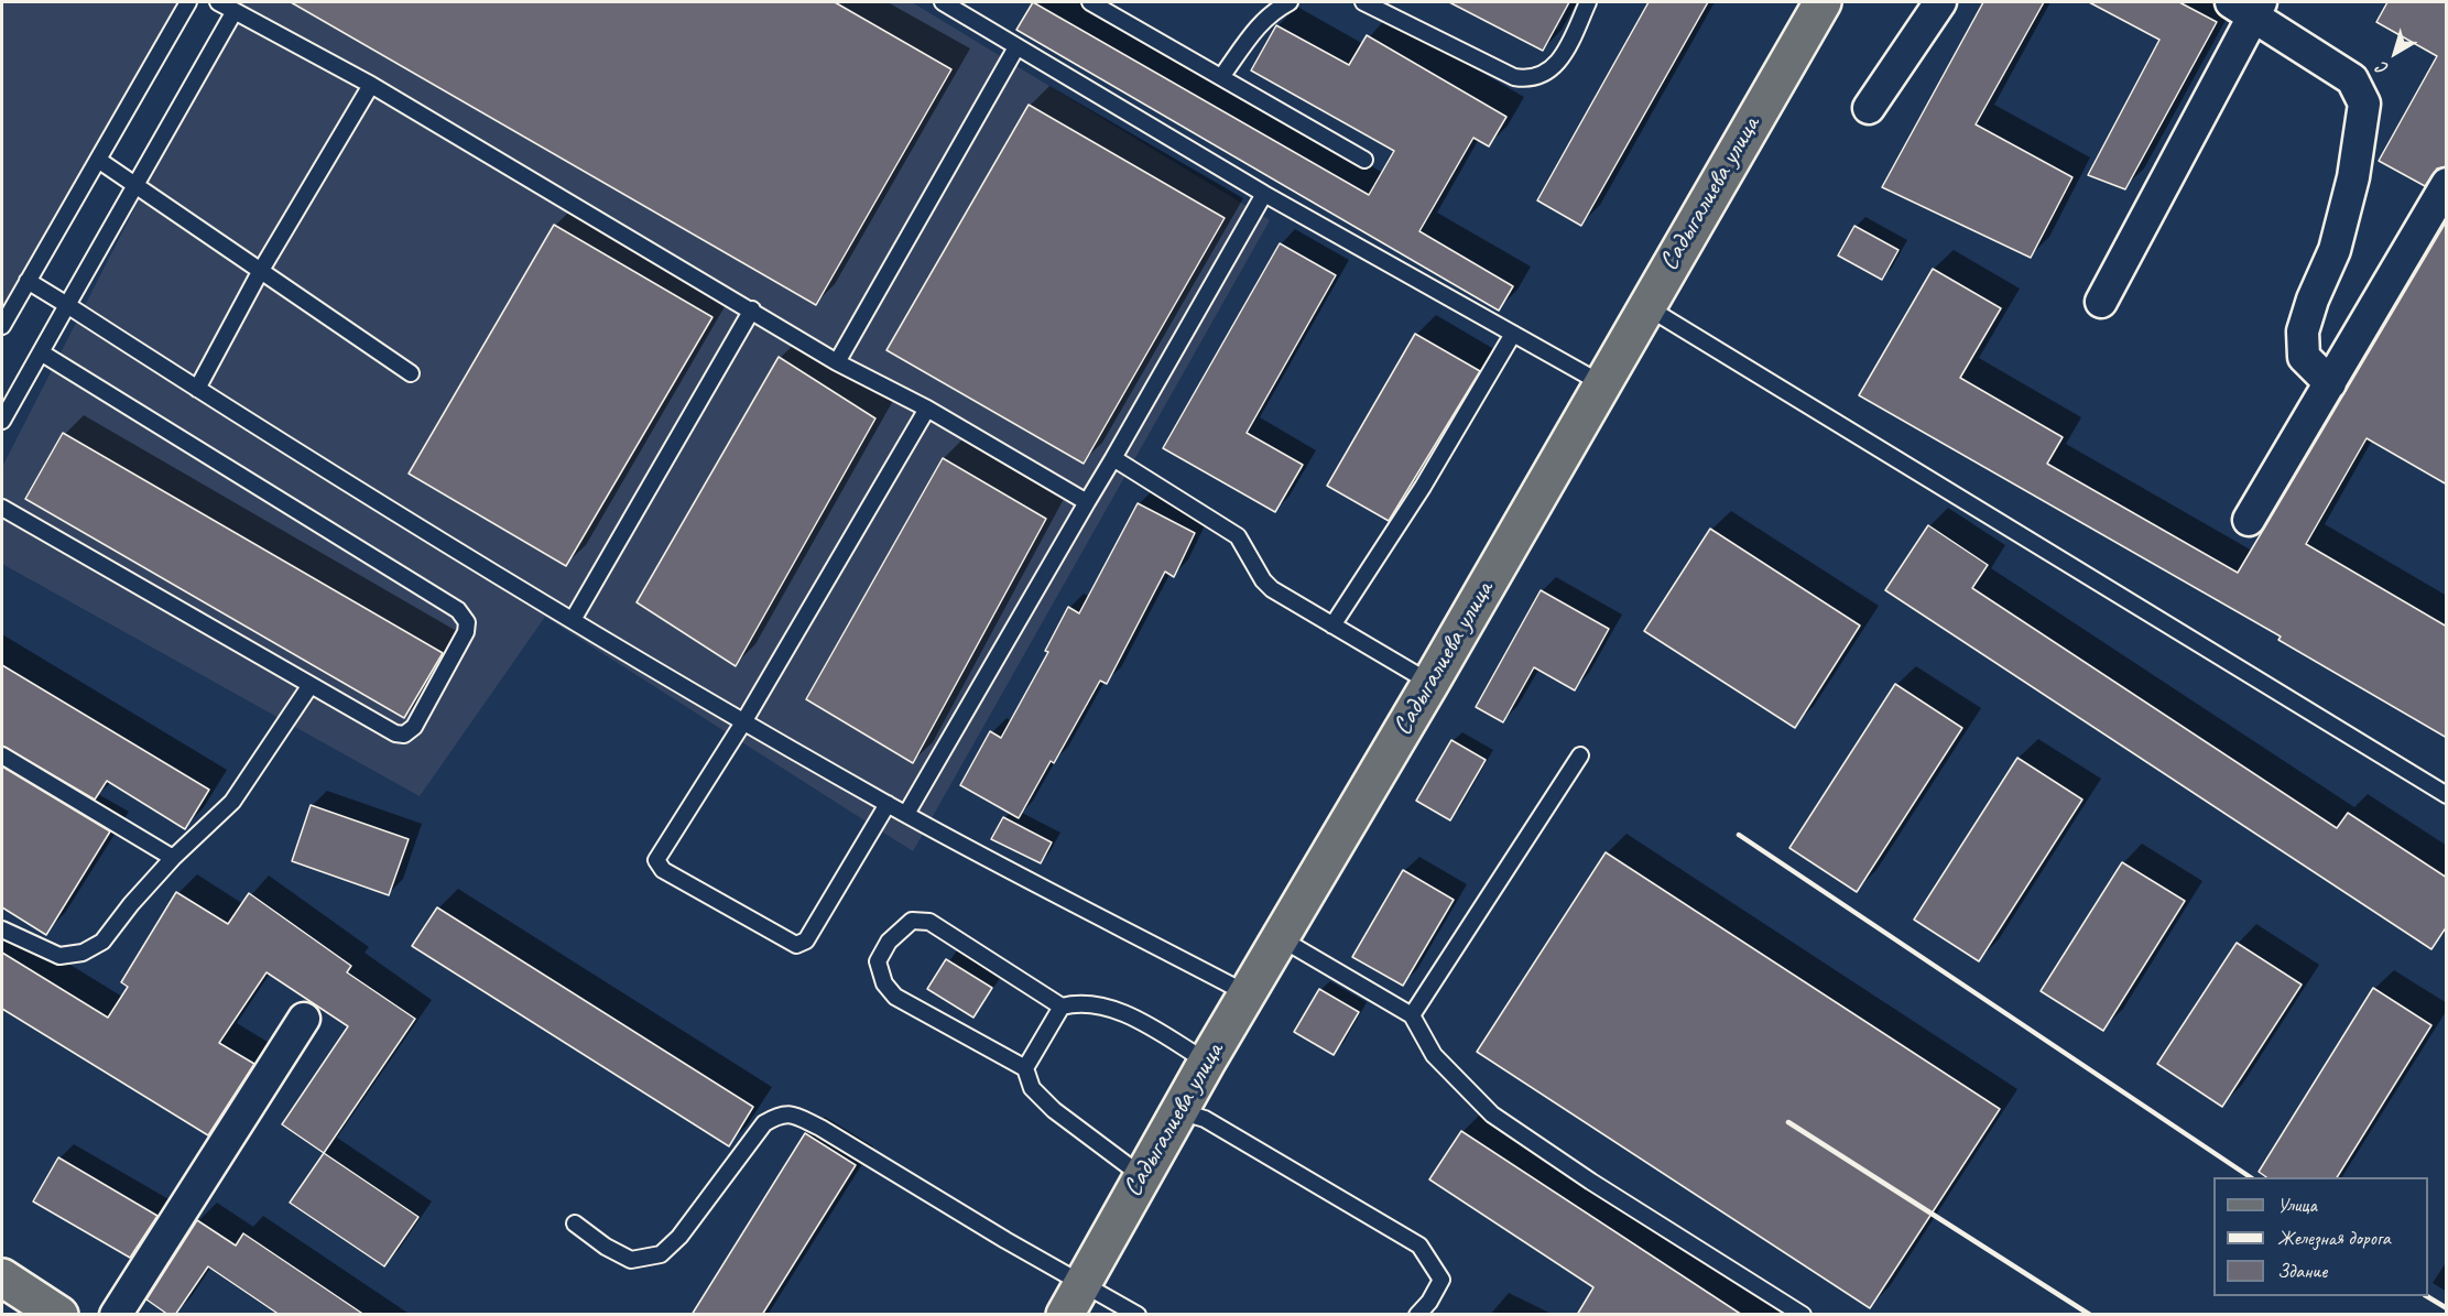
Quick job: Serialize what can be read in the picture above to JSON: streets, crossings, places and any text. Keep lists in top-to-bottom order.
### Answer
{
  "streets": {
    "main road": ["Садыгалиева улица"]
  },
  "legend": ["Улица", "Железная дорога", "Здание"],
  "north": "bottom left"
}
